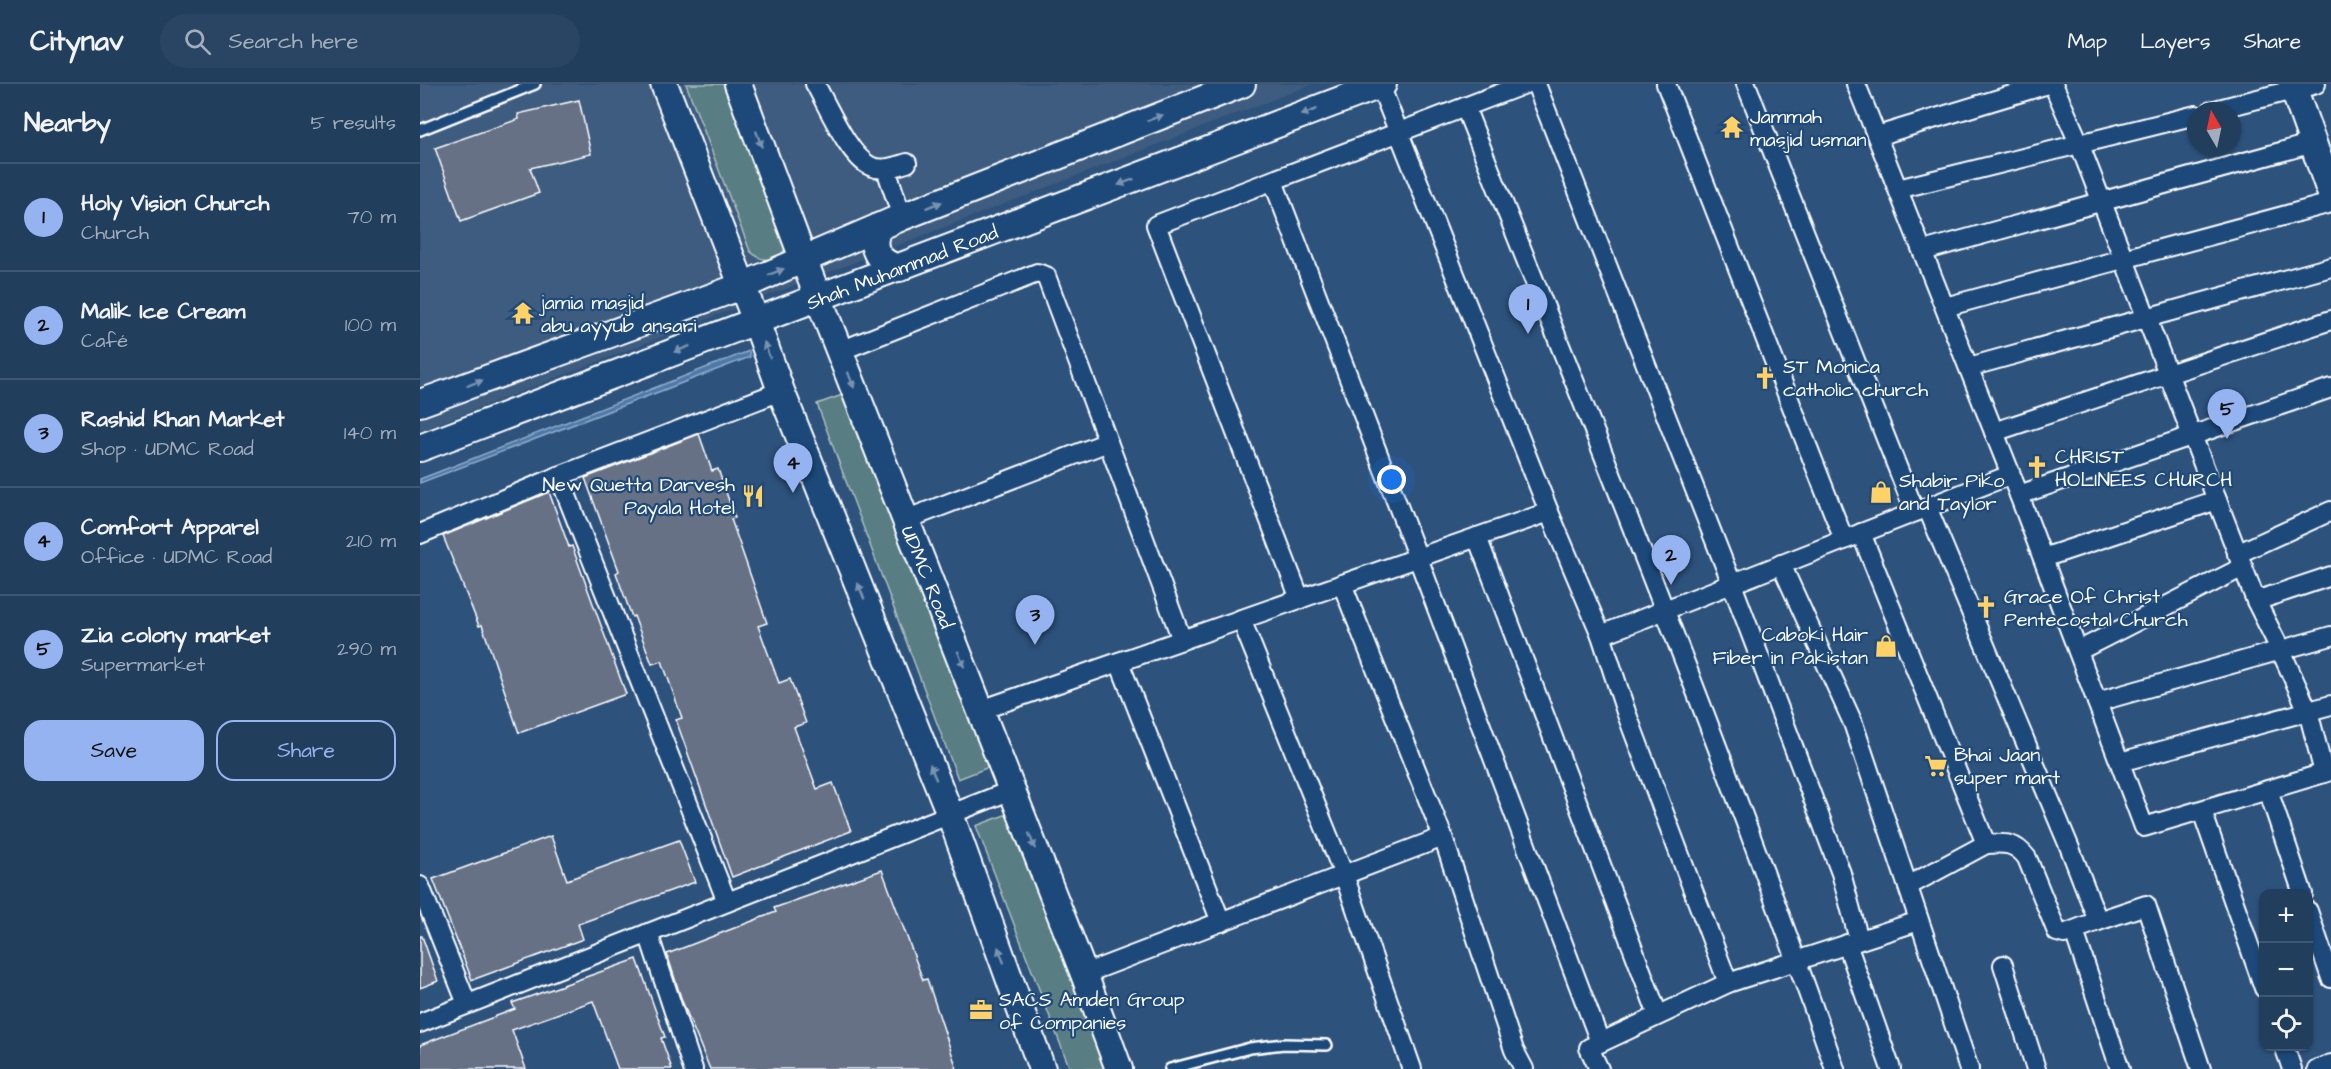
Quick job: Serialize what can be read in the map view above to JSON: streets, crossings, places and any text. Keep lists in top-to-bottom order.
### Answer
{
  "streets": {
    "main road": ["Shah Muhammad Road", "UDMC Road"]
  },
  "crossings": [
    ["Shah Muhammad Road", "UDMC Road"]
  ],
  "places": {
    "temple": ["Jammah masjid usman", "jamia masjid abu ayyub ansari"],
    "church": ["ST Monica catholic church", "CHRIST HOLINEES CHURCH", "Grace Of Christ Pentecostal Church"],
    "shop": ["Shabir Piko and Taylor", "Caboki Hair Fiber in Pakistan"],
    "restaurant": ["New Quetta Darvesh Payala Hotel"],
    "supermarket": ["Bhai Jaan super mart"],
    "office": ["SACS Amden Group of Companies"]
  },
  "north": "top",
  "page": {
    "header": "Citynav",
    "search": "Search here",
    "nav": ["Map", "Layers", "Share"],
    "heading": ["Nearby", "5 results"],
    "list": [
      {
        "mark": "1",
        "name": "Holy Vision Church",
        "note": "Church",
        "value": "70 m"
      },
      {
        "mark": "2",
        "name": "Malik Ice Cream",
        "note": "Café",
        "value": "100 m"
      },
      {
        "mark": "3",
        "name": "Rashid Khan Market",
        "note": "Shop · UDMC Road",
        "value": "140 m"
      },
      {
        "mark": "4",
        "name": "Comfort Apparel",
        "note": "Office · UDMC Road",
        "value": "210 m"
      },
      {
        "mark": "5",
        "name": "Zia colony market",
        "note": "Supermarket",
        "value": "290 m"
      }
    ],
    "pins": [
      "1",
      "5",
      "4",
      "2",
      "3"
    ],
    "buttons": ["Save", "Share"],
    "map_buttons": ["+", "−"]
  }
}
